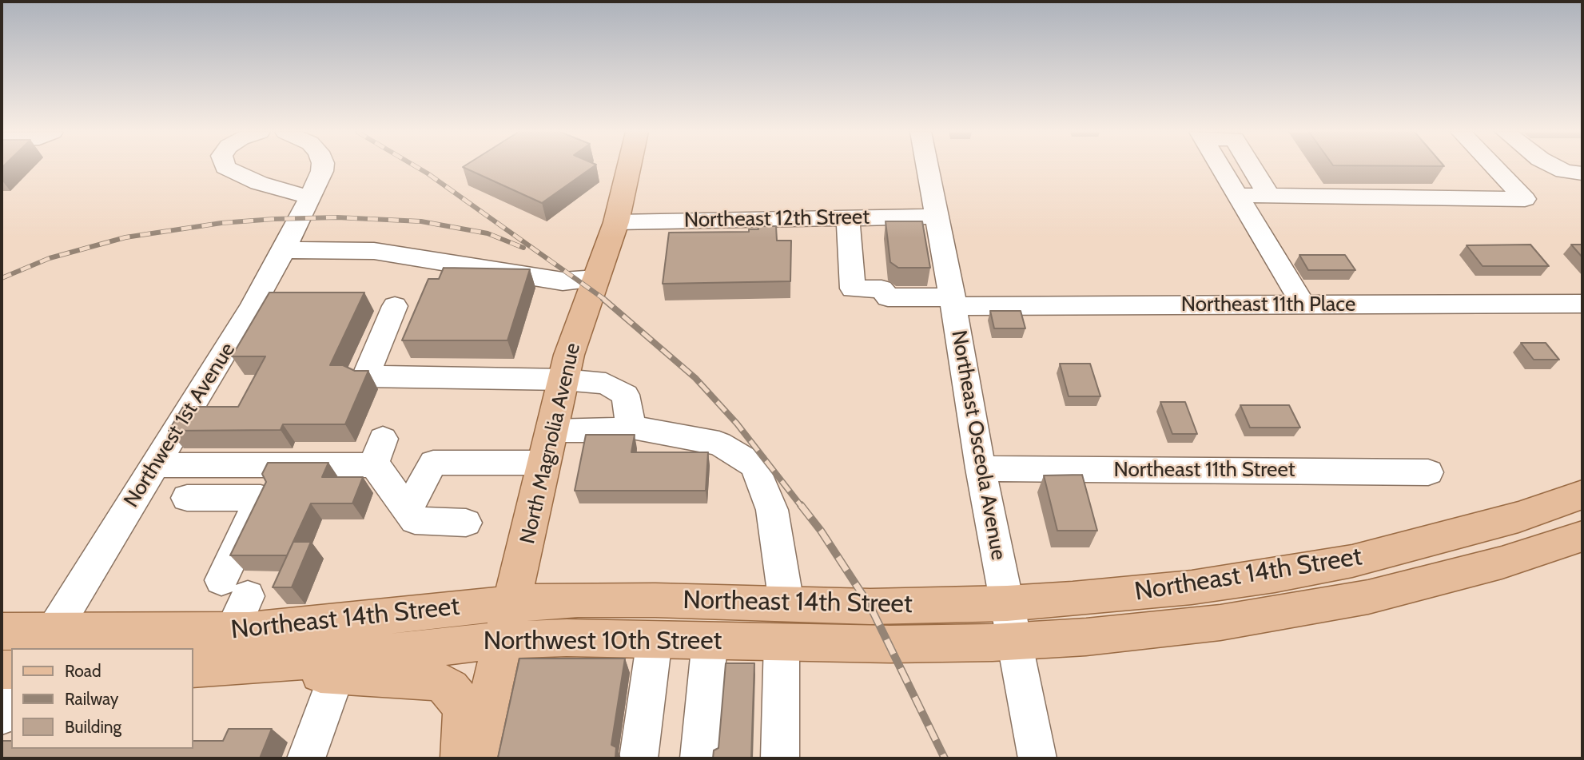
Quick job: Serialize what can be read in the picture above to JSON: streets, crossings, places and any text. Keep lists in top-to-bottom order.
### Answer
{
  "streets": {
    "main road": ["North Magnolia Avenue", "Northeast 14th Street", "Northwest 10th Street"],
    "street": [
      "Northeast 12th Street",
      "Northeast 11th Place",
      "Northwest 1st Avenue",
      "Northeast Osceola Avenue",
      "Northeast 11th Street"
    ]
  },
  "crossings": [
    ["Northeast 12th Street", "Northeast 11th Place"],
    ["Northeast 12th Street", "North Magnolia Avenue"],
    ["Northeast 12th Street", "Northeast Osceola Avenue"],
    ["Northeast 11th Place", "Northeast Osceola Avenue"],
    ["Northwest 1st Avenue", "Northeast 14th Street"],
    ["North Magnolia Avenue", "Northeast 14th Street"],
    ["North Magnolia Avenue", "Northwest 10th Street"],
    ["Northeast Osceola Avenue", "Northeast 11th Street"],
    ["Northeast Osceola Avenue", "Northeast 14th Street"],
    ["Northeast Osceola Avenue", "Northwest 10th Street"],
    ["Northeast 14th Street", "Northwest 10th Street"]
  ],
  "legend": ["Road", "Railway", "Building"]
}
